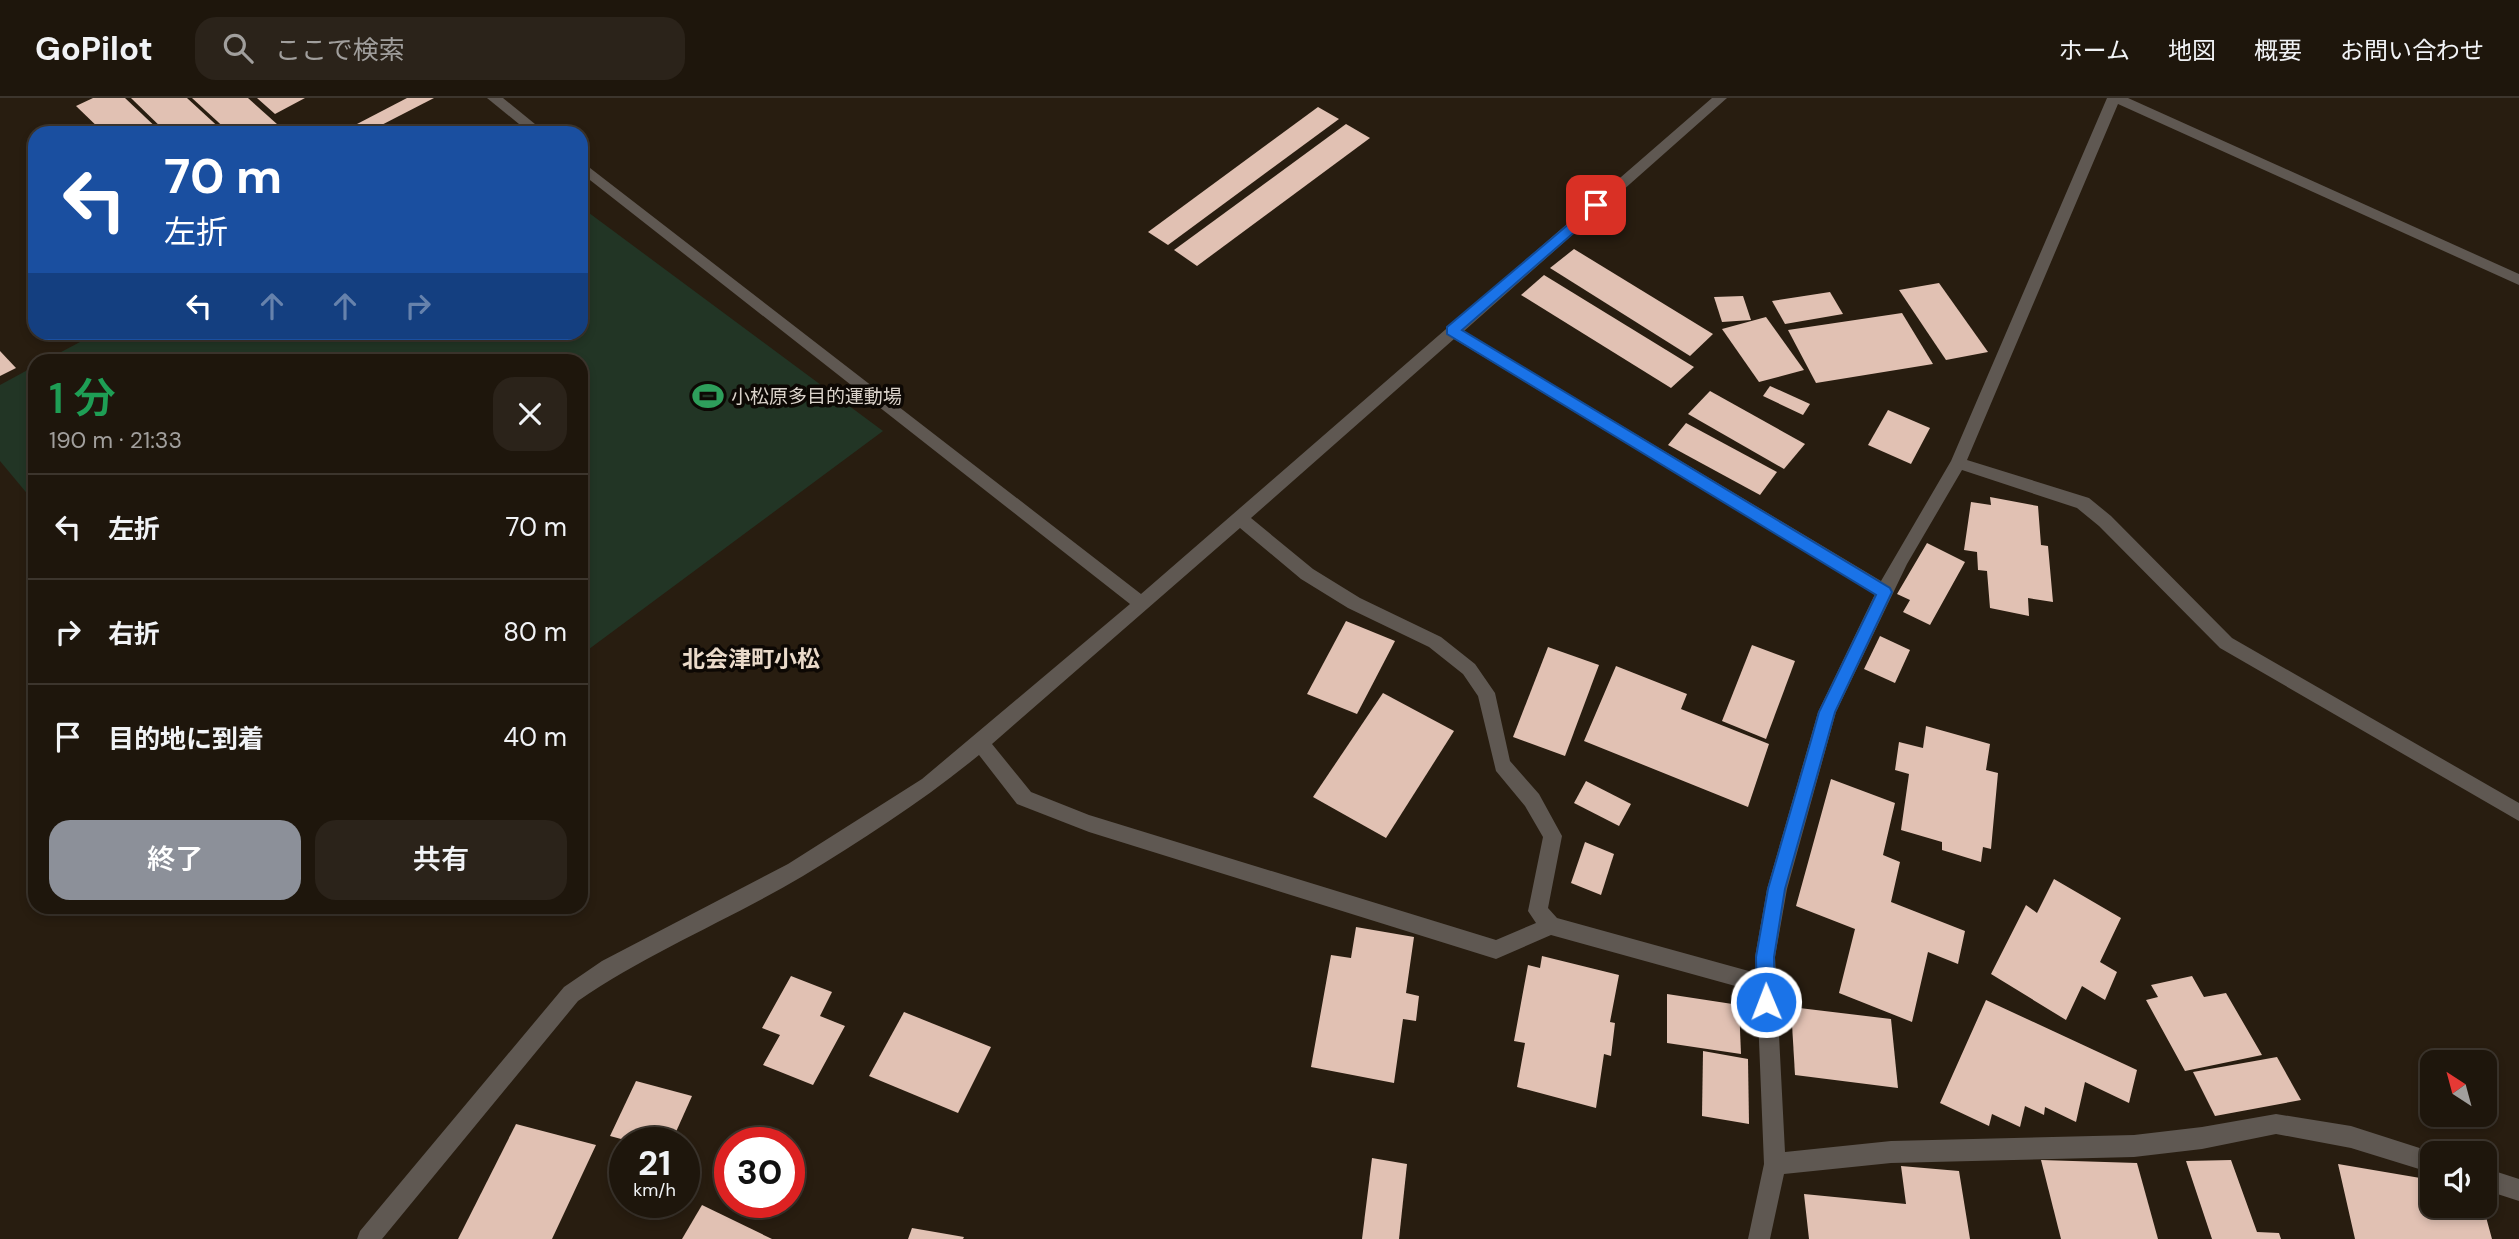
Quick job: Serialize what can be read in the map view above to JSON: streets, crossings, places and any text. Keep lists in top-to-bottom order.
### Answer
{
  "districts": ["北会津町小松"],
  "places": {
    "sports": ["小松原多目的運動場"]
  },
  "north": "top left",
  "page": {
    "header": "GoPilot",
    "search": "ここで検索",
    "nav": [
      "ホーム",
      "地図",
      "概要",
      "お問い合わせ"
    ],
    "turn": ["70 m", "左折"],
    "heading": ["1 分", "190 m · 21:33"],
    "list": [
      {
        "name": "左折",
        "value": "70 m"
      },
      {
        "name": "右折",
        "value": "80 m"
      },
      {
        "name": "目的地に到着",
        "value": "40 m"
      }
    ],
    "buttons": ["終了", "共有"],
    "speed": "21 km/h",
    "limit": "30"
  }
}
